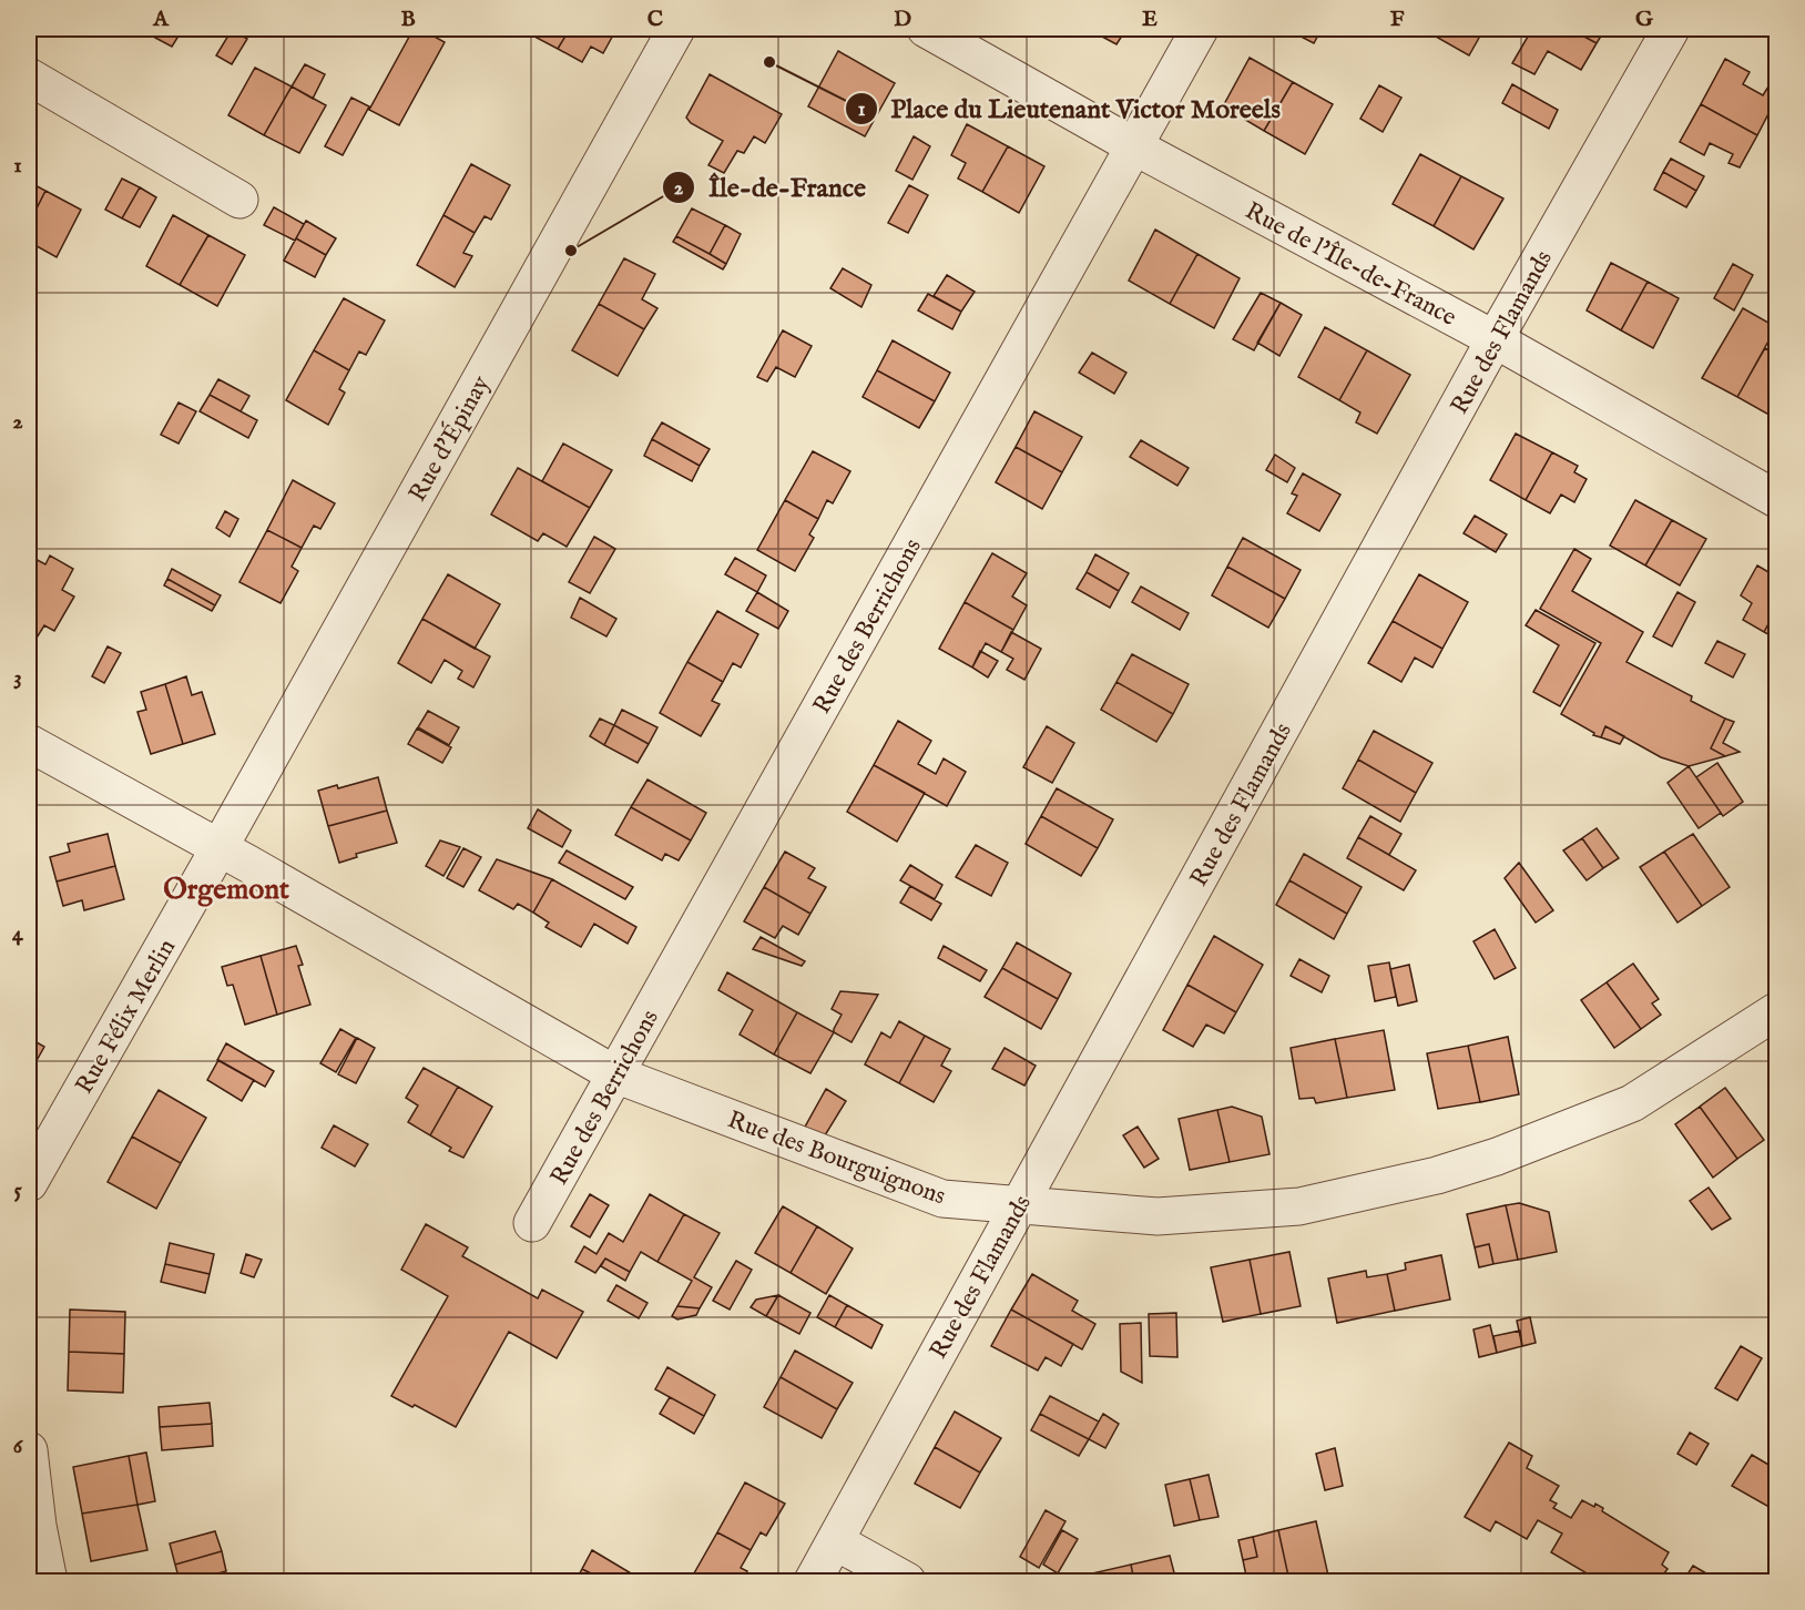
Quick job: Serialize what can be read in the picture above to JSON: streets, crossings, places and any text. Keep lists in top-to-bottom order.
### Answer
{
  "streets": {
    "street": [
      "Rue de l'Île-de-France",
      "Rue des Flamands",
      "Rue d'Épinay",
      "Rue des Berrichons",
      "Rue Félix Merlin",
      "Rue des Bourguignons"
    ]
  },
  "crossings": [
    ["Rue de l'Île-de-France", "Rue des Flamands"],
    ["Rue de l'Île-de-France", "Rue des Berrichons"],
    ["Rue des Flamands", "Rue des Bourguignons"],
    ["Rue d'Épinay", "Rue Félix Merlin"],
    ["Rue d'Épinay", "Rue des Bourguignons"],
    ["Rue des Berrichons", "Rue des Bourguignons"],
    ["Rue Félix Merlin", "Rue des Bourguignons"]
  ],
  "districts": ["Orgemont"],
  "places": ["Place du Lieutenant Victor Moreels", "Île-de-France"],
  "grid": {
    "columns": [
      "A",
      "B",
      "C",
      "D",
      "E",
      "F",
      "G"
    ],
    "rows": [
      "1",
      "2",
      "3",
      "4",
      "5",
      "6"
    ]
  }
}
